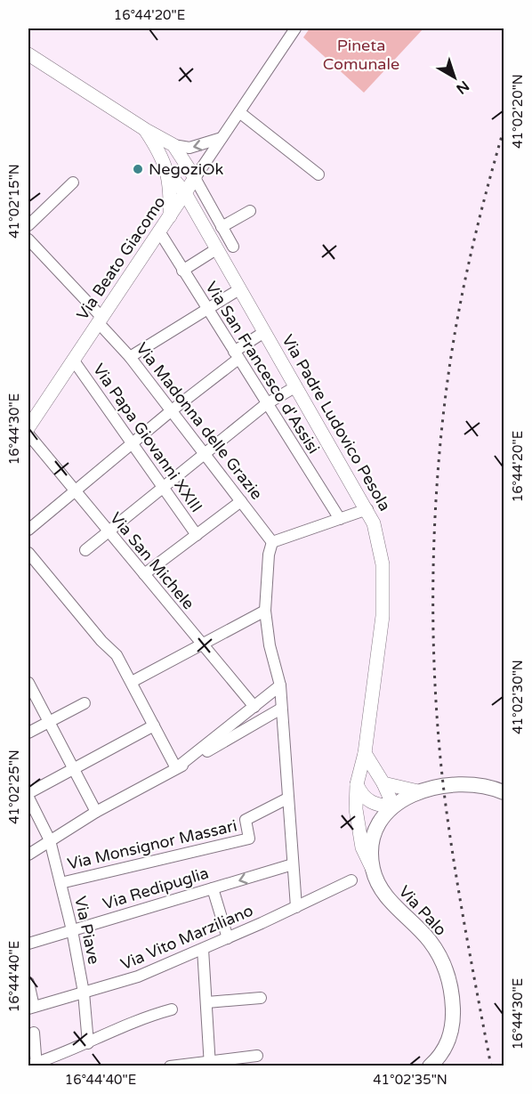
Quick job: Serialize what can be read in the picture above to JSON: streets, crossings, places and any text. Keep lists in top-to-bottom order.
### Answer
{
  "streets": {
    "main road": ["Via Palo"],
    "street": [
      "Via Beato Giacomo",
      "Via San Francesco d'Assisi",
      "Via Madonna delle Grazie",
      "Via Padre Ludovico Pesola",
      "Via Papa Giovanni XXIII",
      "Via San Michele",
      "Via Monsignor Massari",
      "Via Redipuglia",
      "Via Piave",
      "Via Vito Marziliano"
    ]
  },
  "crossings": [
    ["Via Beato Giacomo", "Via San Francesco d'Assisi"],
    ["Via Beato Giacomo", "Via Madonna delle Grazie"],
    ["Via Beato Giacomo", "Via Padre Ludovico Pesola"],
    ["Via Beato Giacomo", "Via Papa Giovanni XXIII"],
    ["Via Beato Giacomo", "Via San Michele"],
    ["Via Padre Ludovico Pesola", "Via Palo"],
    ["Via Monsignor Massari", "Via Piave"],
    ["Via Redipuglia", "Via Piave"],
    ["Via Piave", "Via Vito Marziliano"]
  ],
  "parks": ["Pineta Comunale"],
  "places": ["NegoziOk"],
  "north": "bottom right",
  "coordinates": [
    "16°44'20\"E",
    "41°02'20\"N",
    "41°02'15\"N",
    "16°44'30\"E",
    "41°02'30\"N",
    "41°02'25\"N",
    "16°44'40\"E",
    "41°02'35\"N"
  ]
}
